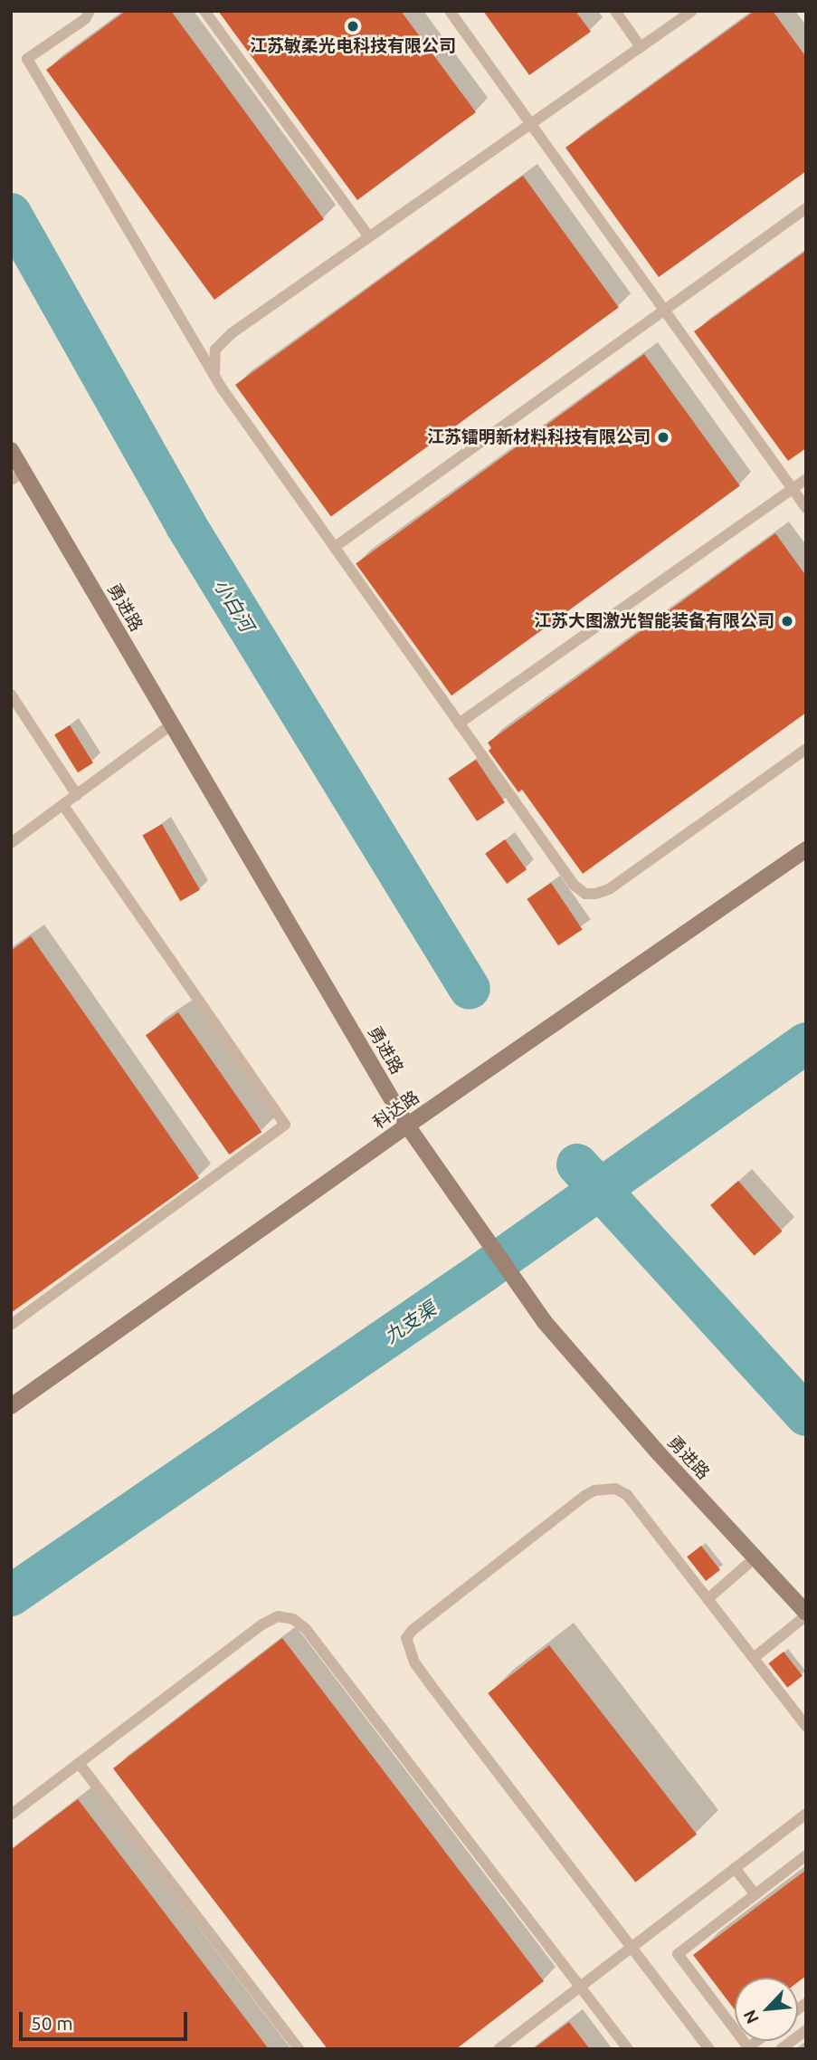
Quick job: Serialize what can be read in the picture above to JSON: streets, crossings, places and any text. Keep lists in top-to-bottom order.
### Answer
{
  "streets": {
    "street": ["勇进路", "科达路"]
  },
  "crossings": [
    ["勇进路", "科达路"]
  ],
  "water": ["小白河", "九支渠"],
  "places": ["江苏敏柔光电科技有限公司", "江苏镭明新材料科技有限公司", "江苏大图激光智能装备有限公司"],
  "scale_bar": "50 m",
  "north": "bottom left"
}
